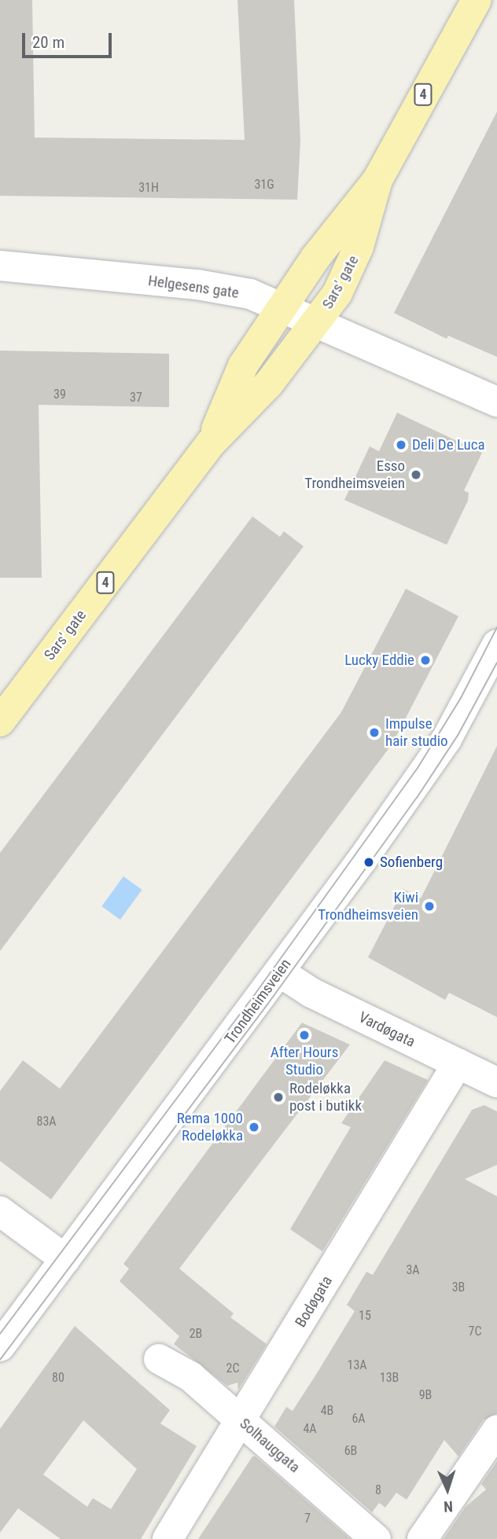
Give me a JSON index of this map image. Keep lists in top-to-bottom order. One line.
{"streets":{"main road":["4","Sars' gate"],"street":["Helgesens gate","Trondheimsveien","Vardøgata","Bodøgata","Solhauggata"]},"crossings":[["Sars' gate","Helgesens gate"],["Trondheimsveien","Vardøgata"],["Vardøgata","Bodøgata"],["Bodøgata","Solhauggata"]],"places":["Deli De Luca","Esso Trondheimsveien","Lucky Eddie","Impulse hair studio","Sofienberg","Kiwi Trondheimsveien","After Hours Studio","Rodeløkka post i butikk","Rema 1000 Rodeløkka"],"house_numbers":["31G","31H","39","37","83A","3A","3B","15","7C","2B","13A","2C","80","13B","9B","4B","6A","4A","6B","8","7"],"scale_bar":"20 m","north":"bottom"}
